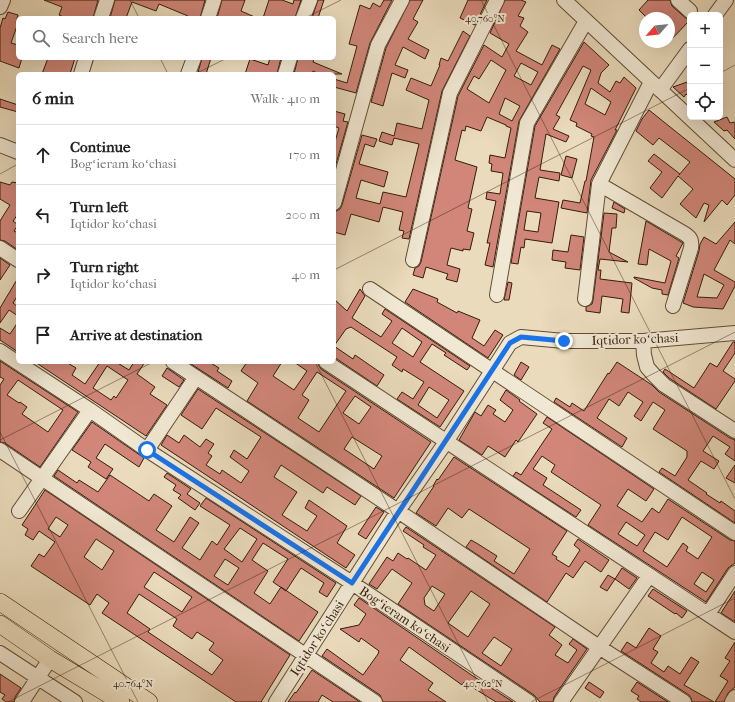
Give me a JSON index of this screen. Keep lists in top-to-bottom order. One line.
{"streets":{"street":["Iqtidor koʻchasi","Bogʻieram koʻchasi"]},"crossings":[["Iqtidor koʻchasi","Bogʻieram koʻchasi"]],"north":"bottom left","page":{"map_buttons":["+","−"],"search":"Search here","heading":["6 min","Walk · 410 m"],"list":[["Continue","Bogʻieram koʻchasi","170 m"],["Turn left","Iqtidor koʻchasi","200 m"],["Turn right","Iqtidor koʻchasi","40 m"],"Arrive at destination"]},"coordinates":["40.760°N","40.764°N","40.762°N"]}
